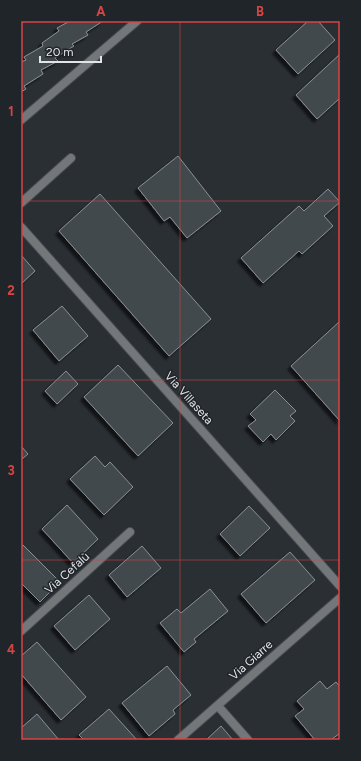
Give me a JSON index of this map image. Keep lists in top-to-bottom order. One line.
{"streets":{"street":["Via Villaseta","Via Cefalù","Via Giarre"]},"scale_bar":"20 m","grid":{"columns":["A","B"],"rows":["1","2","3","4"]}}
